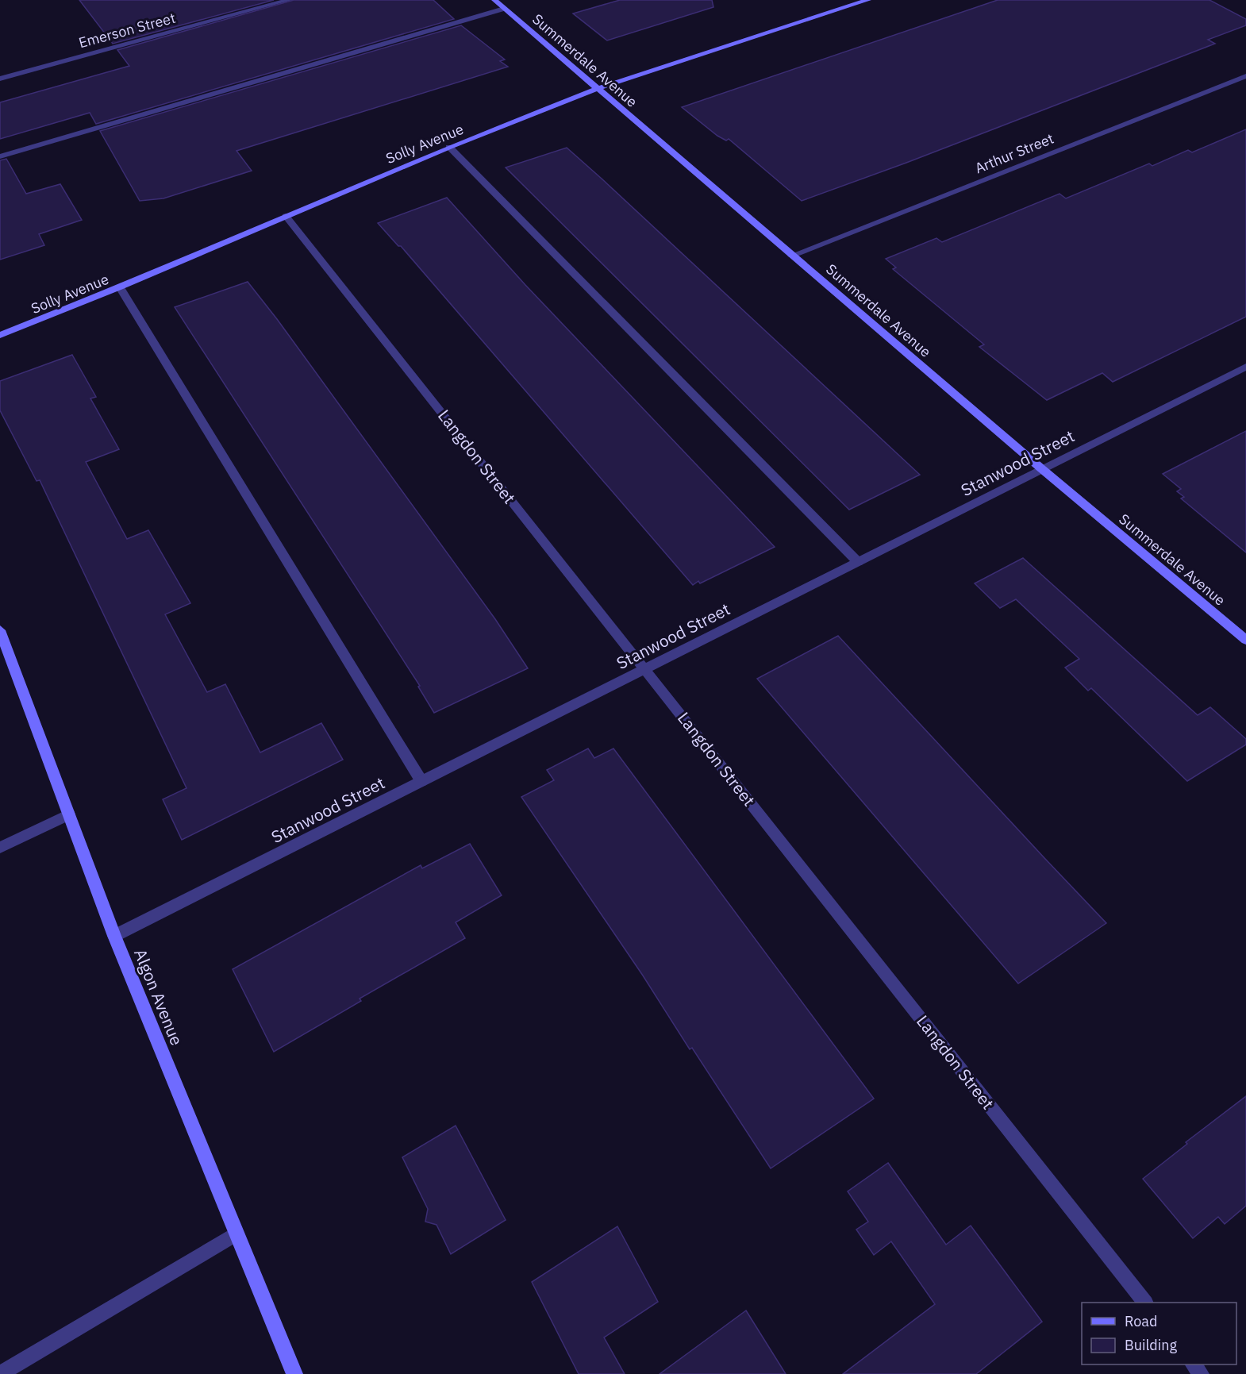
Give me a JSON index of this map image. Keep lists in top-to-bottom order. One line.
{"streets":{"street":["Emerson Street","Summerdale Avenue","Solly Avenue","Arthur Street","Langdon Street","Stanwood Street","Algon Avenue"]},"crossings":[["Summerdale Avenue","Solly Avenue"],["Summerdale Avenue","Arthur Street"],["Summerdale Avenue","Stanwood Street"],["Solly Avenue","Langdon Street"],["Langdon Street","Stanwood Street"],["Stanwood Street","Algon Avenue"]],"legend":["Road","Building"]}
